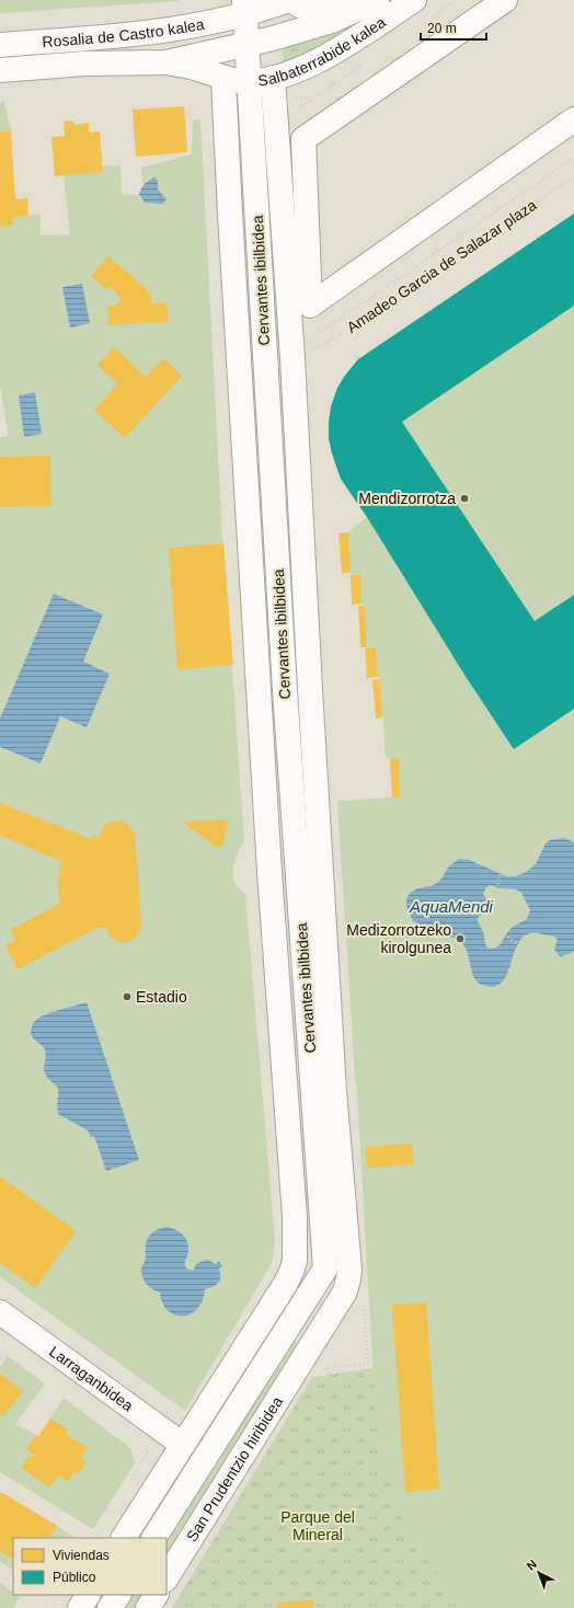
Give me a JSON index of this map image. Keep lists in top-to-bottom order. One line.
{"streets":{"street":["Rosalia de Castro kalea","Salbaterrabide kalea","Cervantes ibilbidea","Larraganbidea","San Prudentzio hiribidea"],"path":["Amadeo Garcia de Salazar plaza"]},"crossings":[["Rosalia de Castro kalea","Salbaterrabide kalea"],["Rosalia de Castro kalea","Cervantes ibilbidea"],["Salbaterrabide kalea","Cervantes ibilbidea"],["Amadeo Garcia de Salazar plaza","Cervantes ibilbidea"],["Cervantes ibilbidea","San Prudentzio hiribidea"]],"water":["AquaMendi"],"parks":["Parque del Mineral"],"places":["Mendizorrotza","Medizorrotzeko kirolgunea","Estadio"],"legend":["Viviendas","Público"],"scale_bar":"20 m","north":"top left"}
